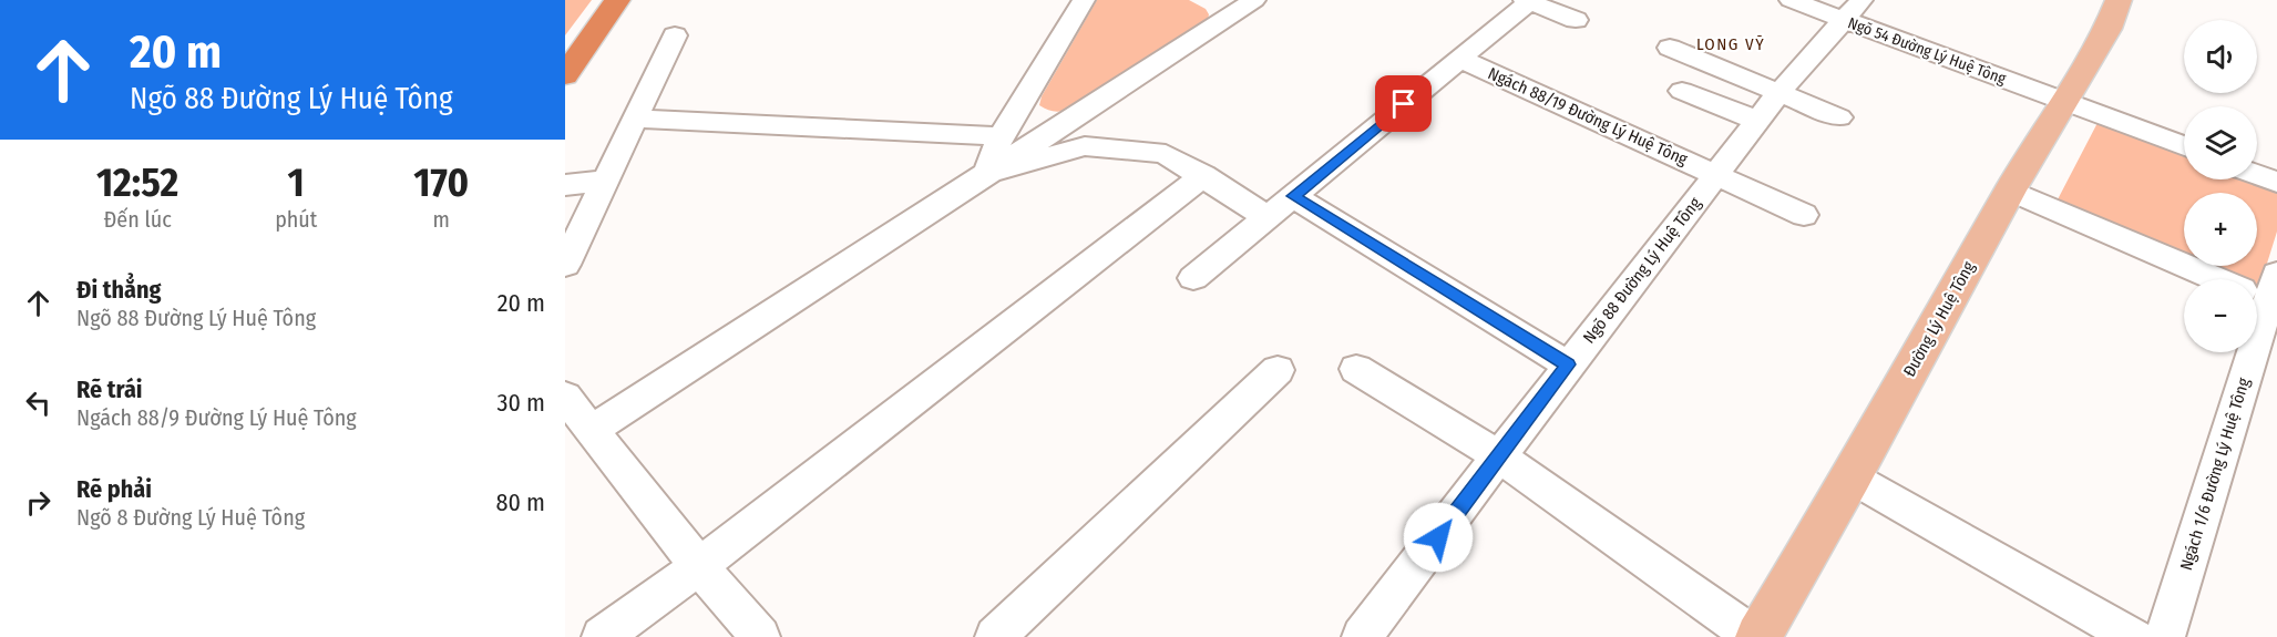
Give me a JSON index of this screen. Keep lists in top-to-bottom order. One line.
{"streets":{"main road":["Đường Lý Huệ Tông"],"street":["Ngõ 54 Đường Lý Huệ Tông","Ngách 88/19 Đường Lý Huệ Tông","Ngõ 88 Đường Lý Huệ Tông","Ngách 1/6 Đường Lý Huệ Tông"]},"crossings":[["Ngõ 54 Đường Lý Huệ Tông","Ngõ 88 Đường Lý Huệ Tông"],["Ngõ 54 Đường Lý Huệ Tông","Đường Lý Huệ Tông"],["Ngách 88/19 Đường Lý Huệ Tông","Ngõ 88 Đường Lý Huệ Tông"]],"districts":["LONG VỸ"],"page":{"turn":["20 m","Ngõ 88 Đường Lý Huệ Tông"],"map_buttons":["+","−"],"eta":["12:52","Đến lúc","1","phút","170","m"],"list":[{"name":"Đi thẳng","note":"Ngõ 88 Đường Lý Huệ Tông","value":"20 m"},{"name":"Rẽ trái","note":"Ngách 88/9 Đường Lý Huệ Tông","value":"30 m"},{"name":"Rẽ phải","note":"Ngõ 8 Đường Lý Huệ Tông","value":"80 m"}]}}
